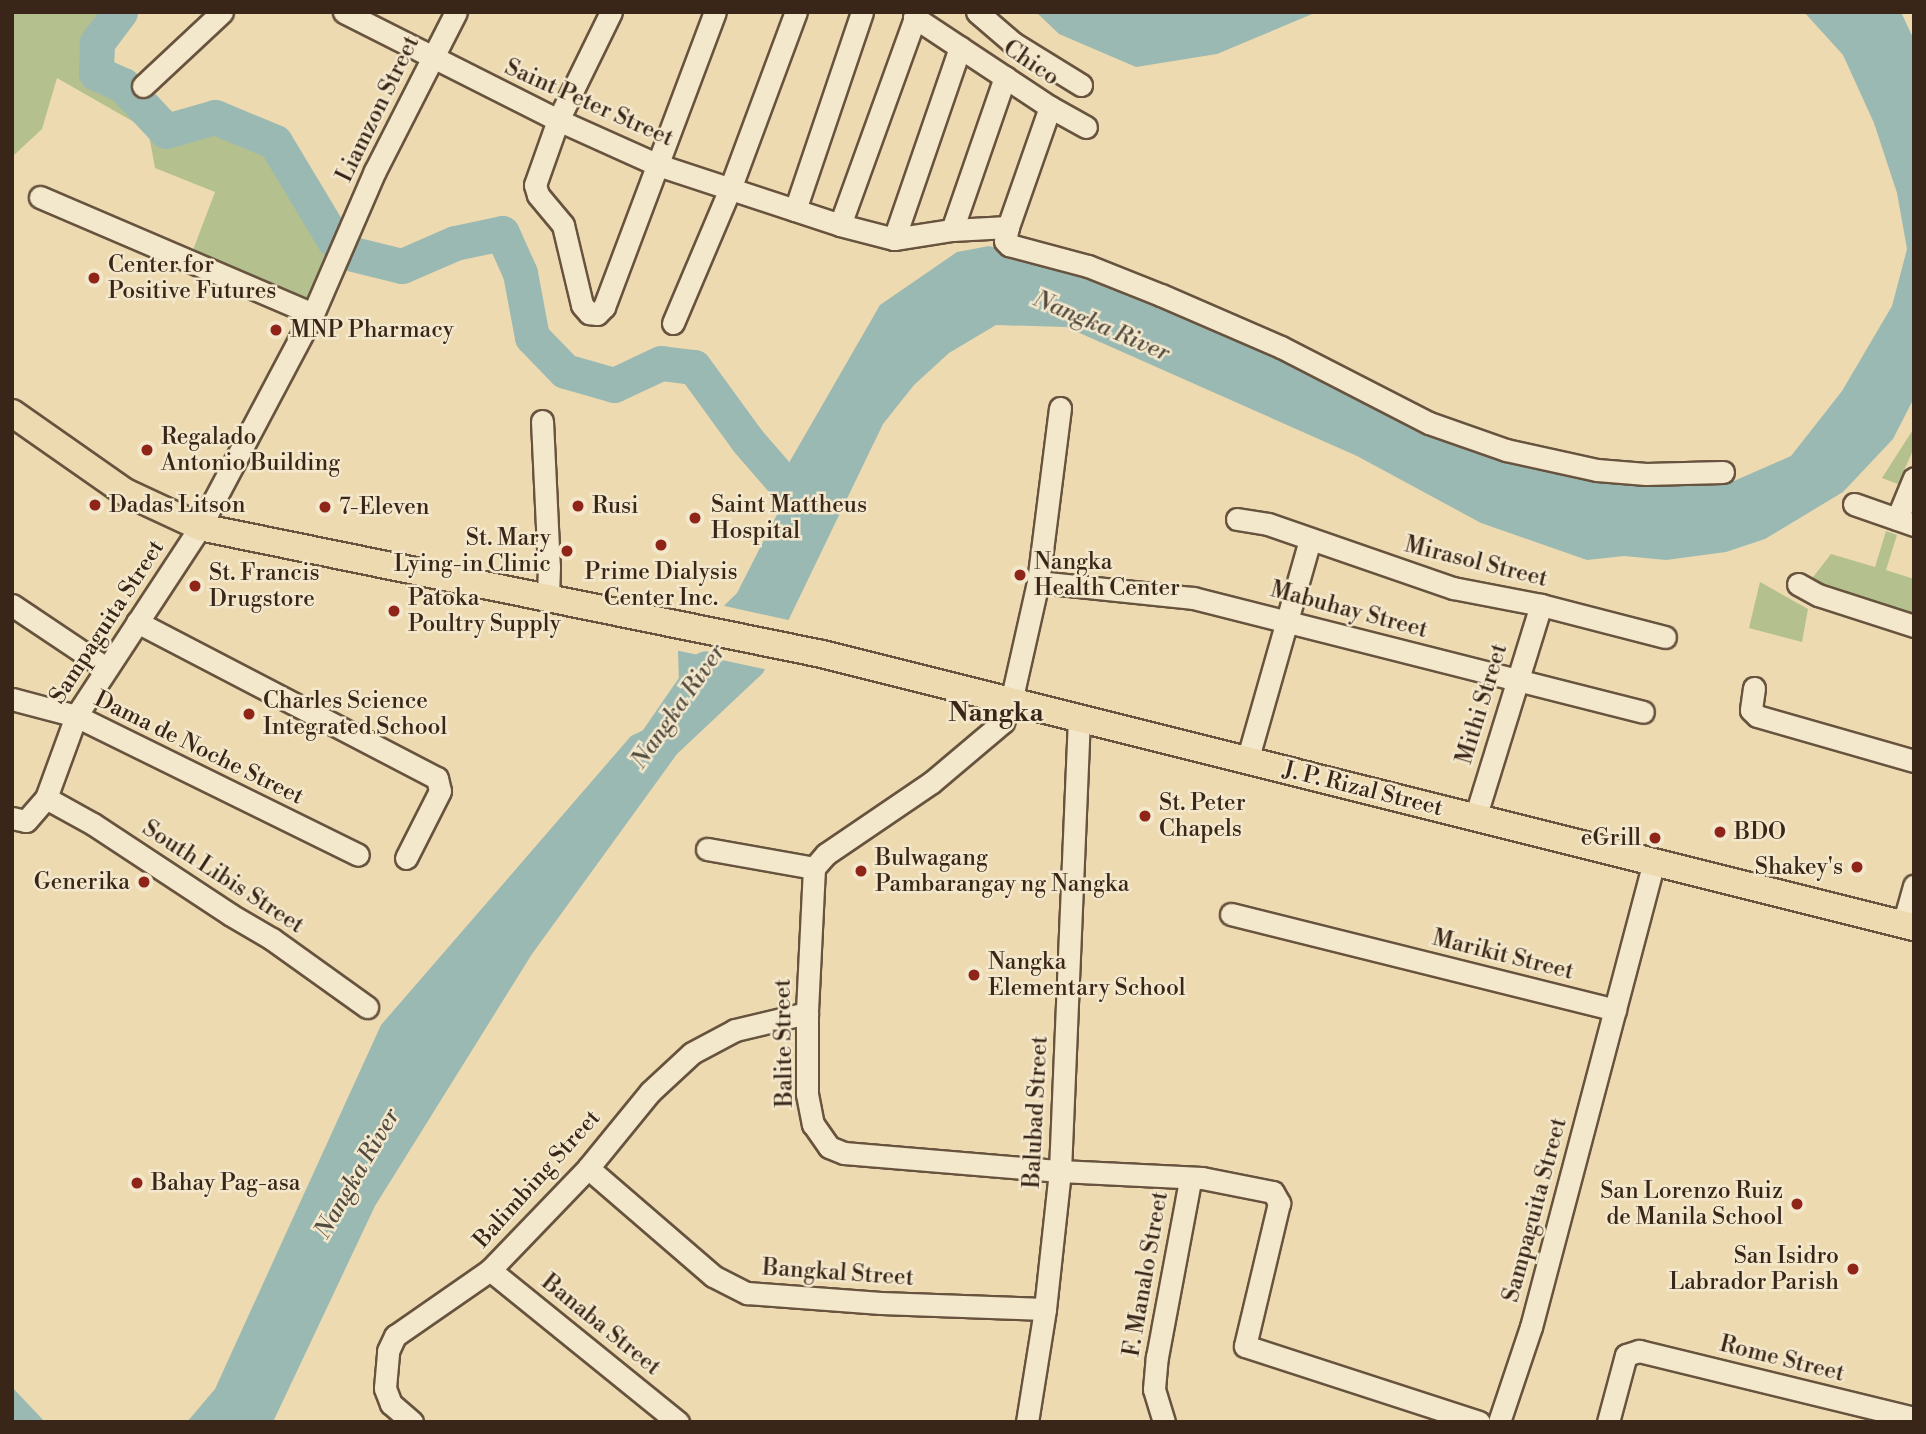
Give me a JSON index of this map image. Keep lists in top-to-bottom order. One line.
{"streets":{"main road":["J. P. Rizal Street"],"street":["Chico","Saint Peter Street","Liamzon Street","Mirasol Street","Mabuhay Street","Sampaguita Street","Mithi Street","Dama de Noche Street","South Libis Street","Marikit Street","Balite Street","Balubad Street","Balimbing Street","Bangkal Street","F. Manalo Street","Banaba Street","Rome Street"]},"crossings":[["Saint Peter Street","Liamzon Street"],["Mirasol Street","Mithi Street"],["Mabuhay Street","Mithi Street"],["Sampaguita Street","Dama de Noche Street"],["Sampaguita Street","J. P. Rizal Street"],["Sampaguita Street","South Libis Street"],["Sampaguita Street","Marikit Street"],["Mithi Street","J. P. Rizal Street"],["J. P. Rizal Street","Balubad Street"],["Balite Street","Balubad Street"],["Balite Street","Balimbing Street"],["Balite Street","F. Manalo Street"],["Balubad Street","Bangkal Street"],["Balubad Street","F. Manalo Street"],["Balimbing Street","Bangkal Street"],["Balimbing Street","Banaba Street"]],"districts":["Nangka"],"water":["Nangka River"],"places":["Center for Positive Futures","MNP Pharmacy","Regalado Antonio Building","Dadas Litson","Rusi","7-Eleven","Saint Mattheus Hospital","Prime Dialysis Center Inc.","St. Mary Lying-in Clinic","Nangka Health Center","St. Francis Drugstore","Patoka Poultry Supply","Charles Science Integrated School","St. Peter Chapels","BDO","eGrill","Shakey's","Bulwagang Pambarangay ng Nangka","Generika","Nangka Elementary School","Bahay Pag-asa","San Lorenzo Ruiz de Manila School","San Isidro Labrador Parish"]}
